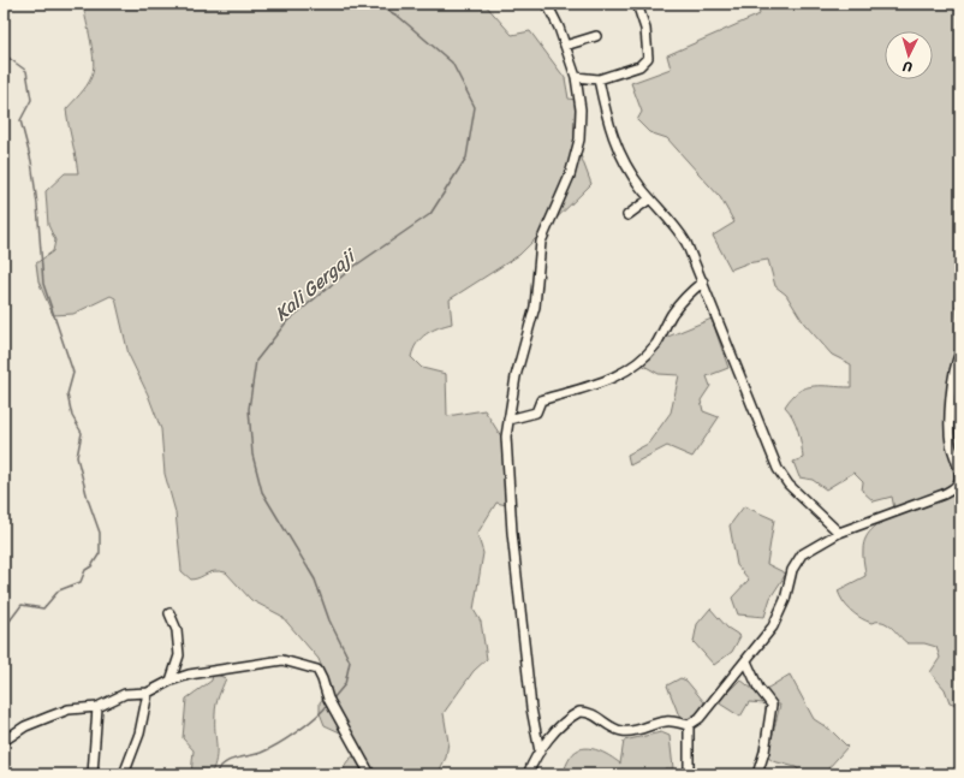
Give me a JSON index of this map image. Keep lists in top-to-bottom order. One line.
{"water":["Kali Gergaji"],"north":"bottom"}
